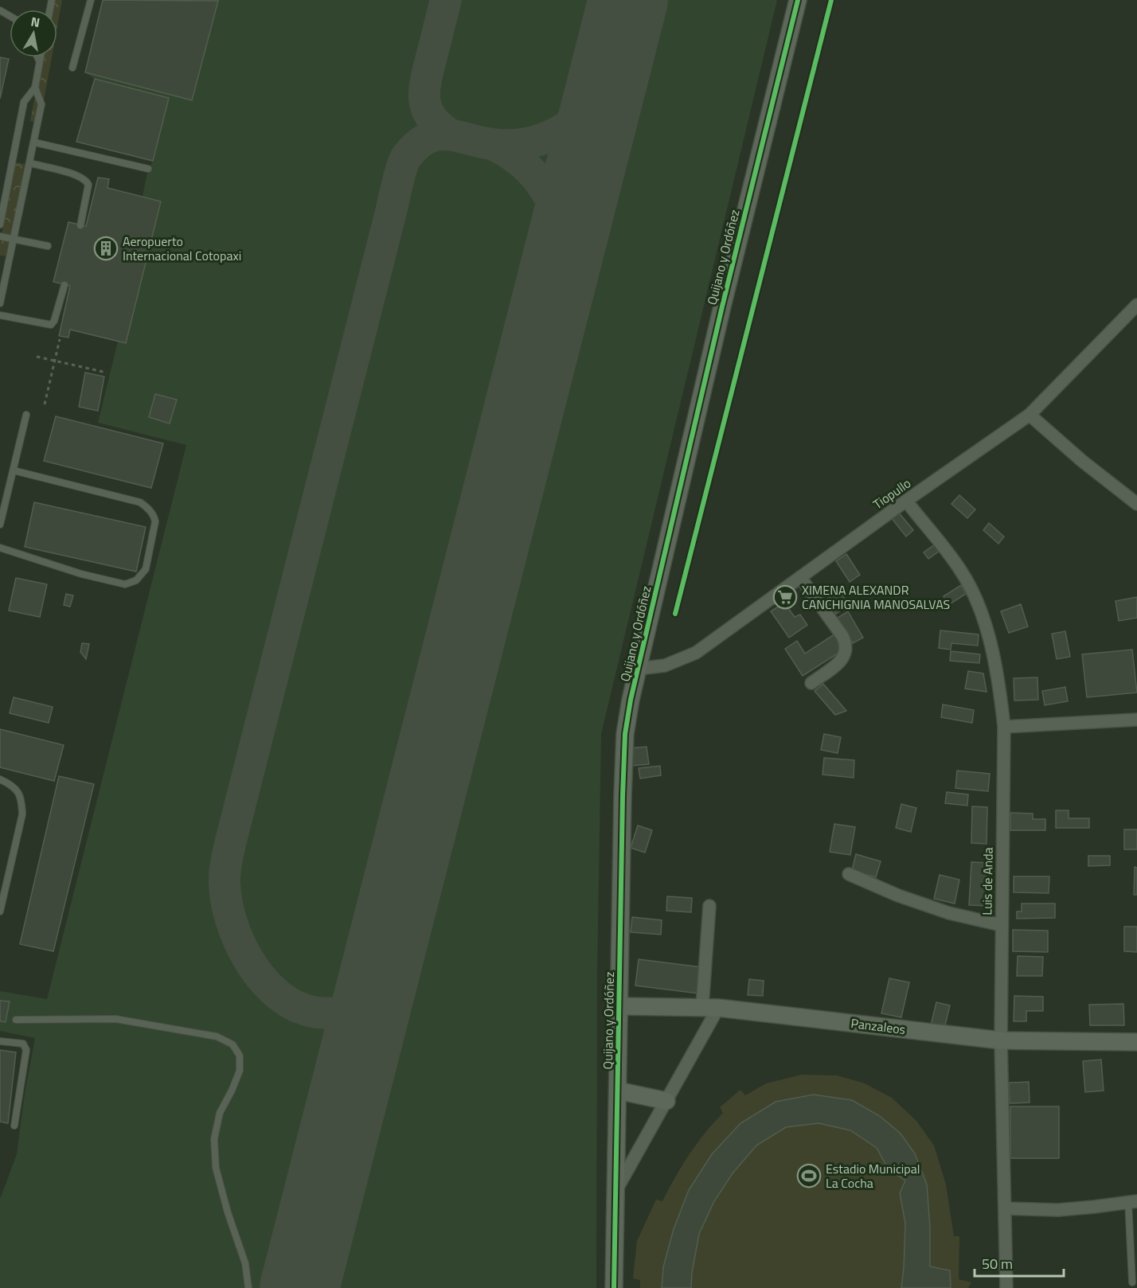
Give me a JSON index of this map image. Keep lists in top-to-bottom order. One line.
{"streets":{"street":["Quijano y Ordóñez","Tiopullo","Luis de Anda","Panzaleos"]},"crossings":[["Quijano y Ordóñez","Tiopullo"],["Quijano y Ordóñez","Panzaleos"],["Tiopullo","Luis de Anda"],["Luis de Anda","Panzaleos"]],"places":{"building":["Aeropuerto Internacional Cotopaxi"],"supermarket":["XIMENA ALEXANDR CANCHIGNIA MANOSALVAS"],"sports":["Estadio Municipal La Cocha"]},"scale_bar":"50 m","north":"top"}
